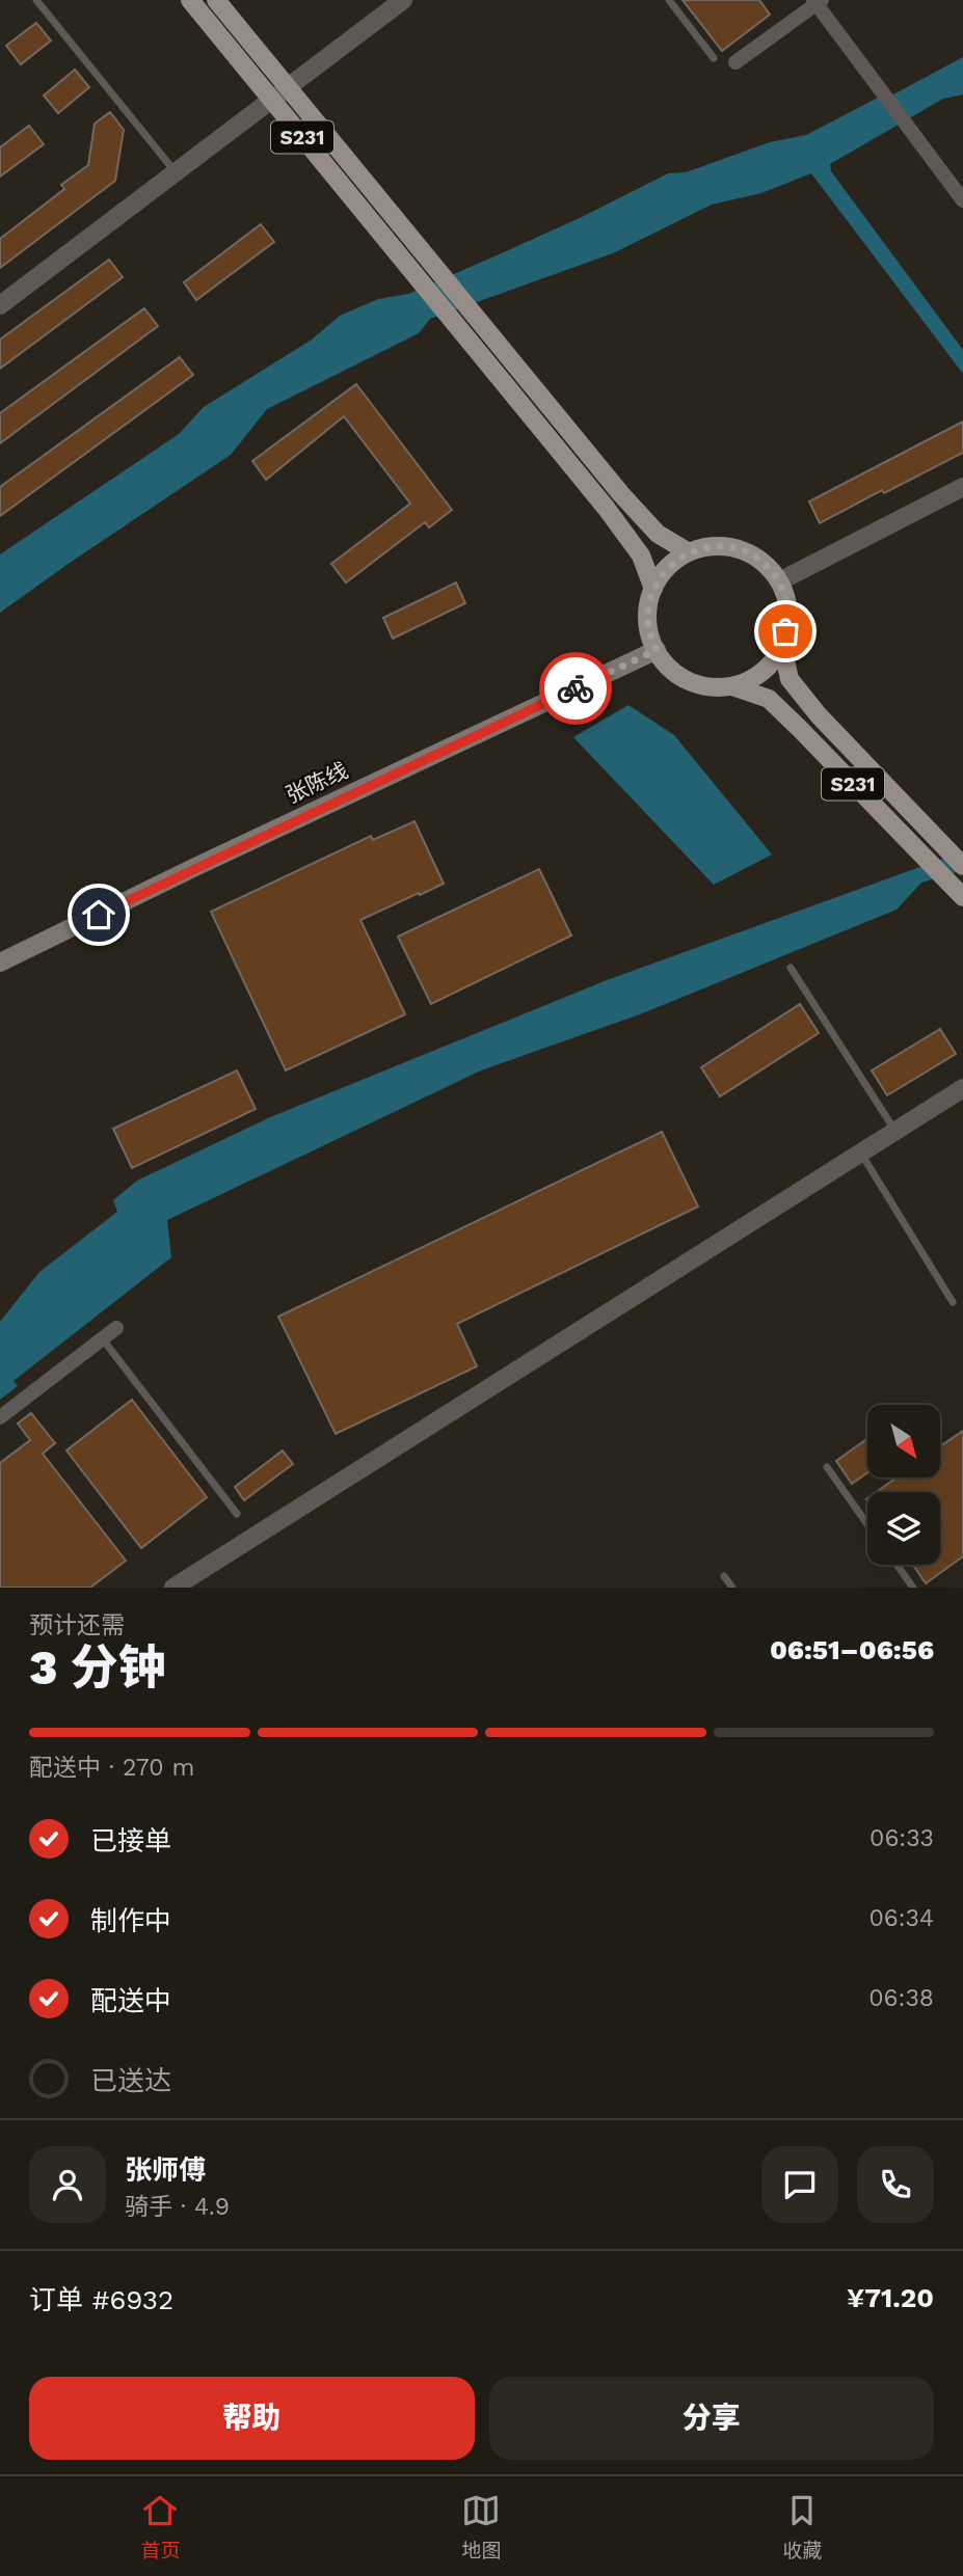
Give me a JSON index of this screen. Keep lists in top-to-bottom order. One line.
{"streets":{"main road":["S231","张陈线"]},"crossings":[["S231","张陈线"]],"north":"bottom right","page":{"heading":["3 分钟","预计还需","06:51–06:56"],"panel":["张师傅","骑手 · 4.9","订单 #6932","¥71.20"],"bar":"配送中 · 270 m","list":[["已接单","06:33"],["制作中","06:34"],["配送中","06:38"],"已送达"],"buttons":["帮助","分享"],"tabs":["首页","地图","收藏"]}}
